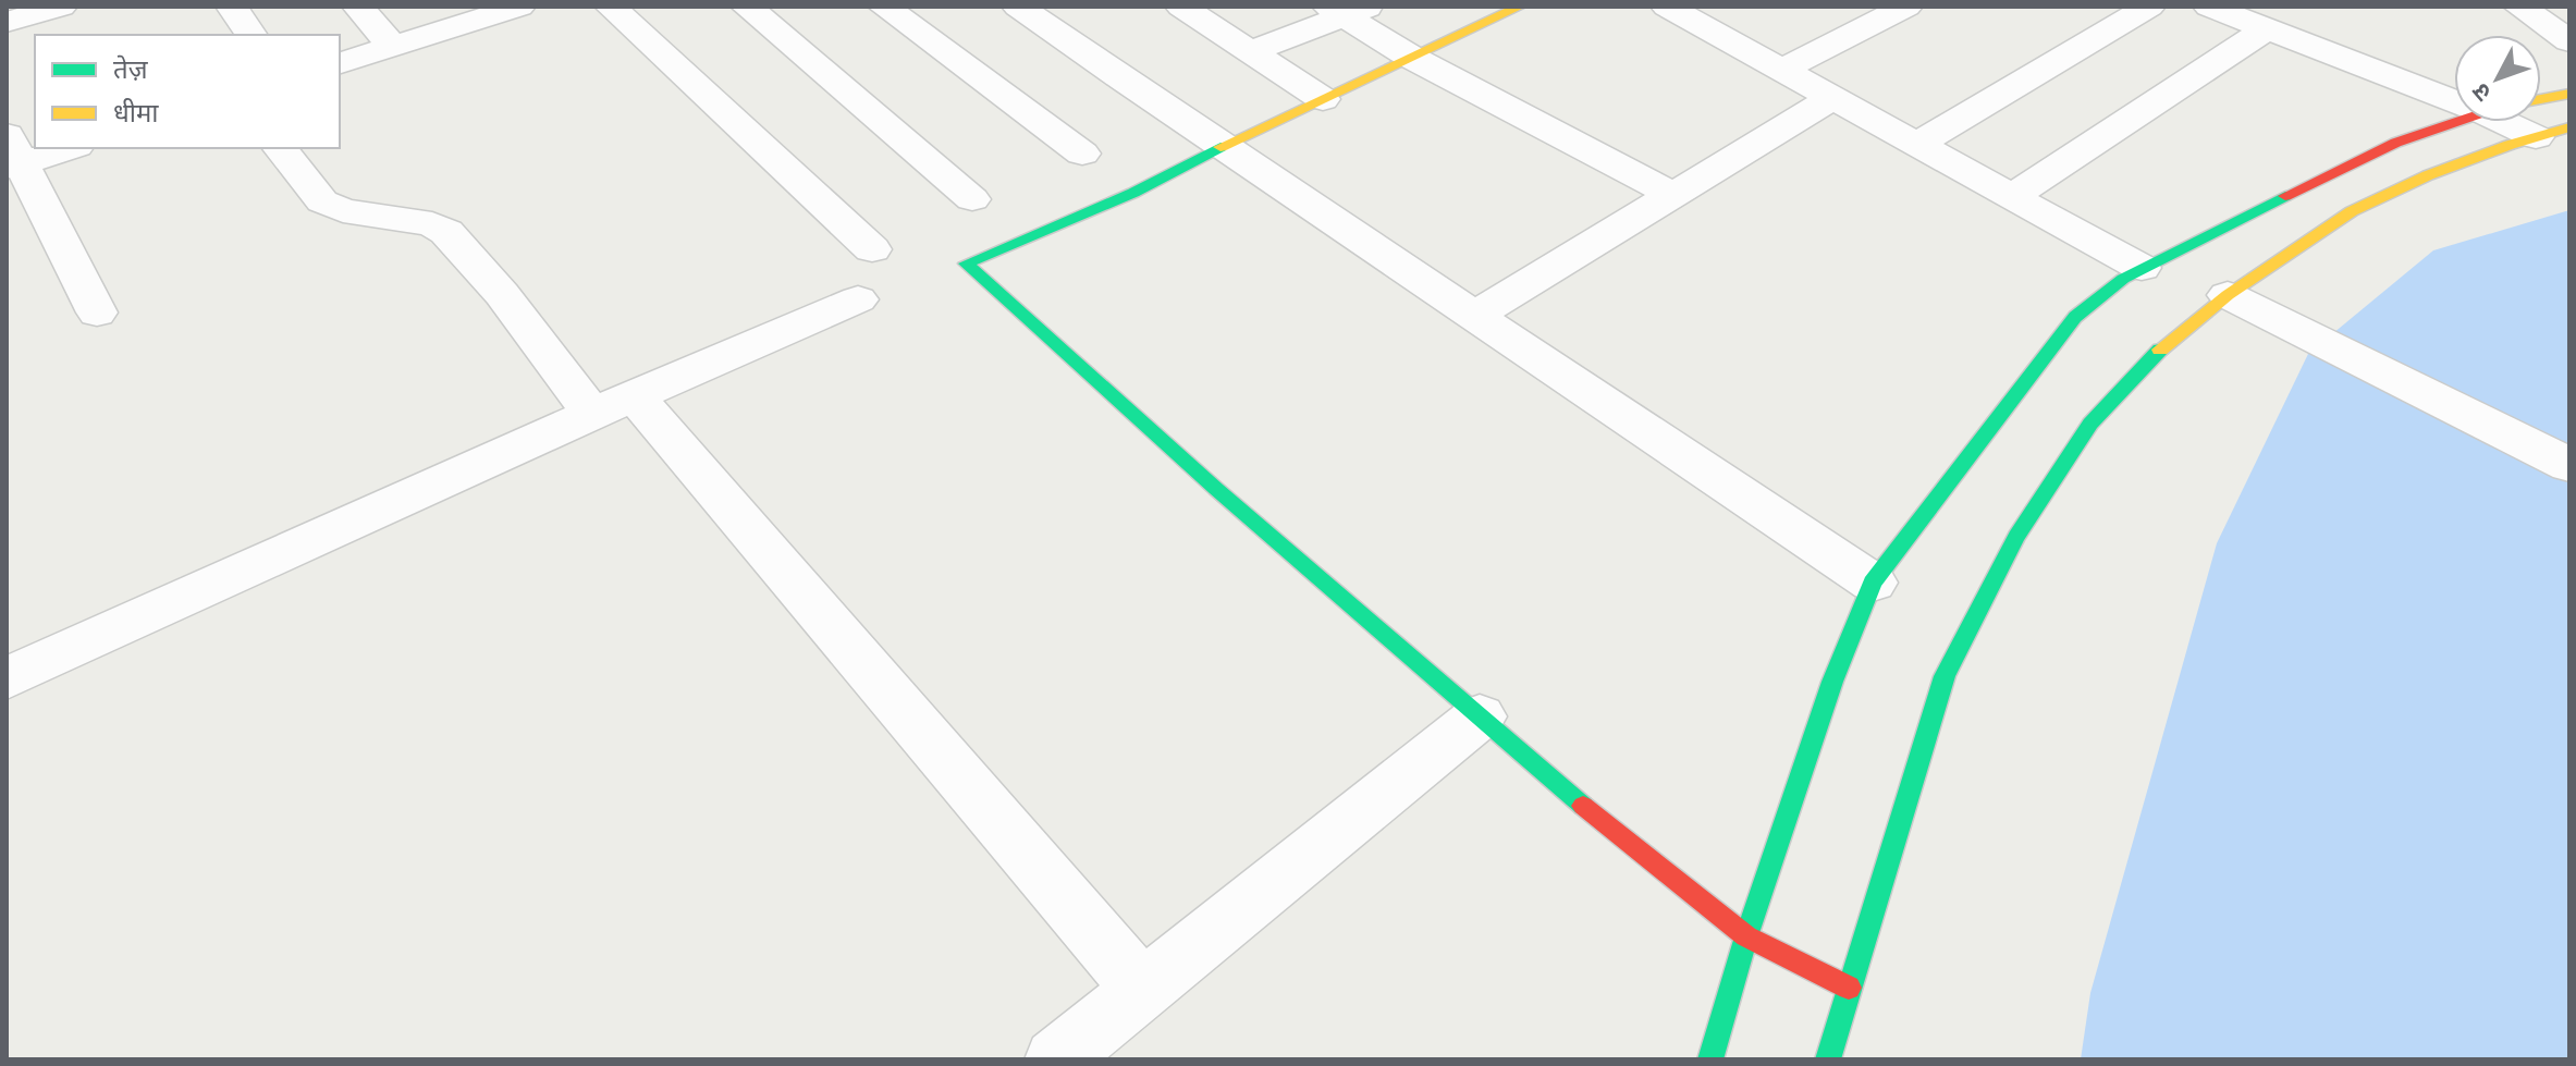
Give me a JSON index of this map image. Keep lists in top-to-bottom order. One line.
{"legend":["तेज़","धीमा"],"north":"bottom left"}
